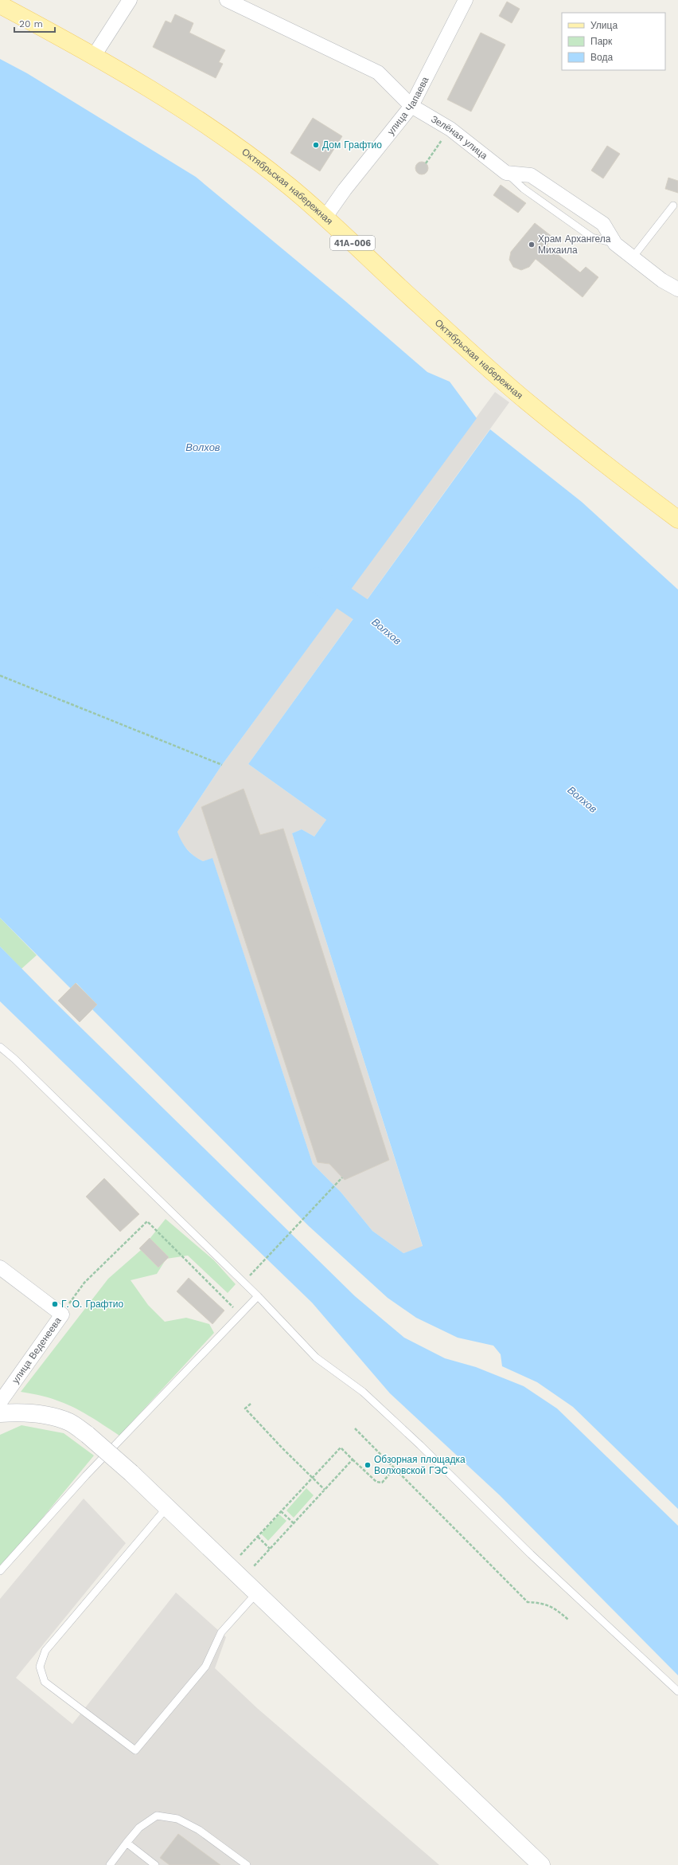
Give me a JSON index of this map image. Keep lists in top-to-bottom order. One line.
{"streets":{"main road":["Октябрьская набережная","41А-006"],"street":["улица Чапаева","Зелёная улица","улица Веденеева"]},"crossings":[["улица Чапаева","Зелёная улица"],["улица Чапаева","Октябрьская набережная"]],"water":["Волхов"],"places":["Дом Графтио","Храм Архангела Михаила","Г. О. Графтио","Обзорная площадка Волховской ГЭС"],"legend":["Улица","Парк","Вода"],"scale_bar":"20 m"}
